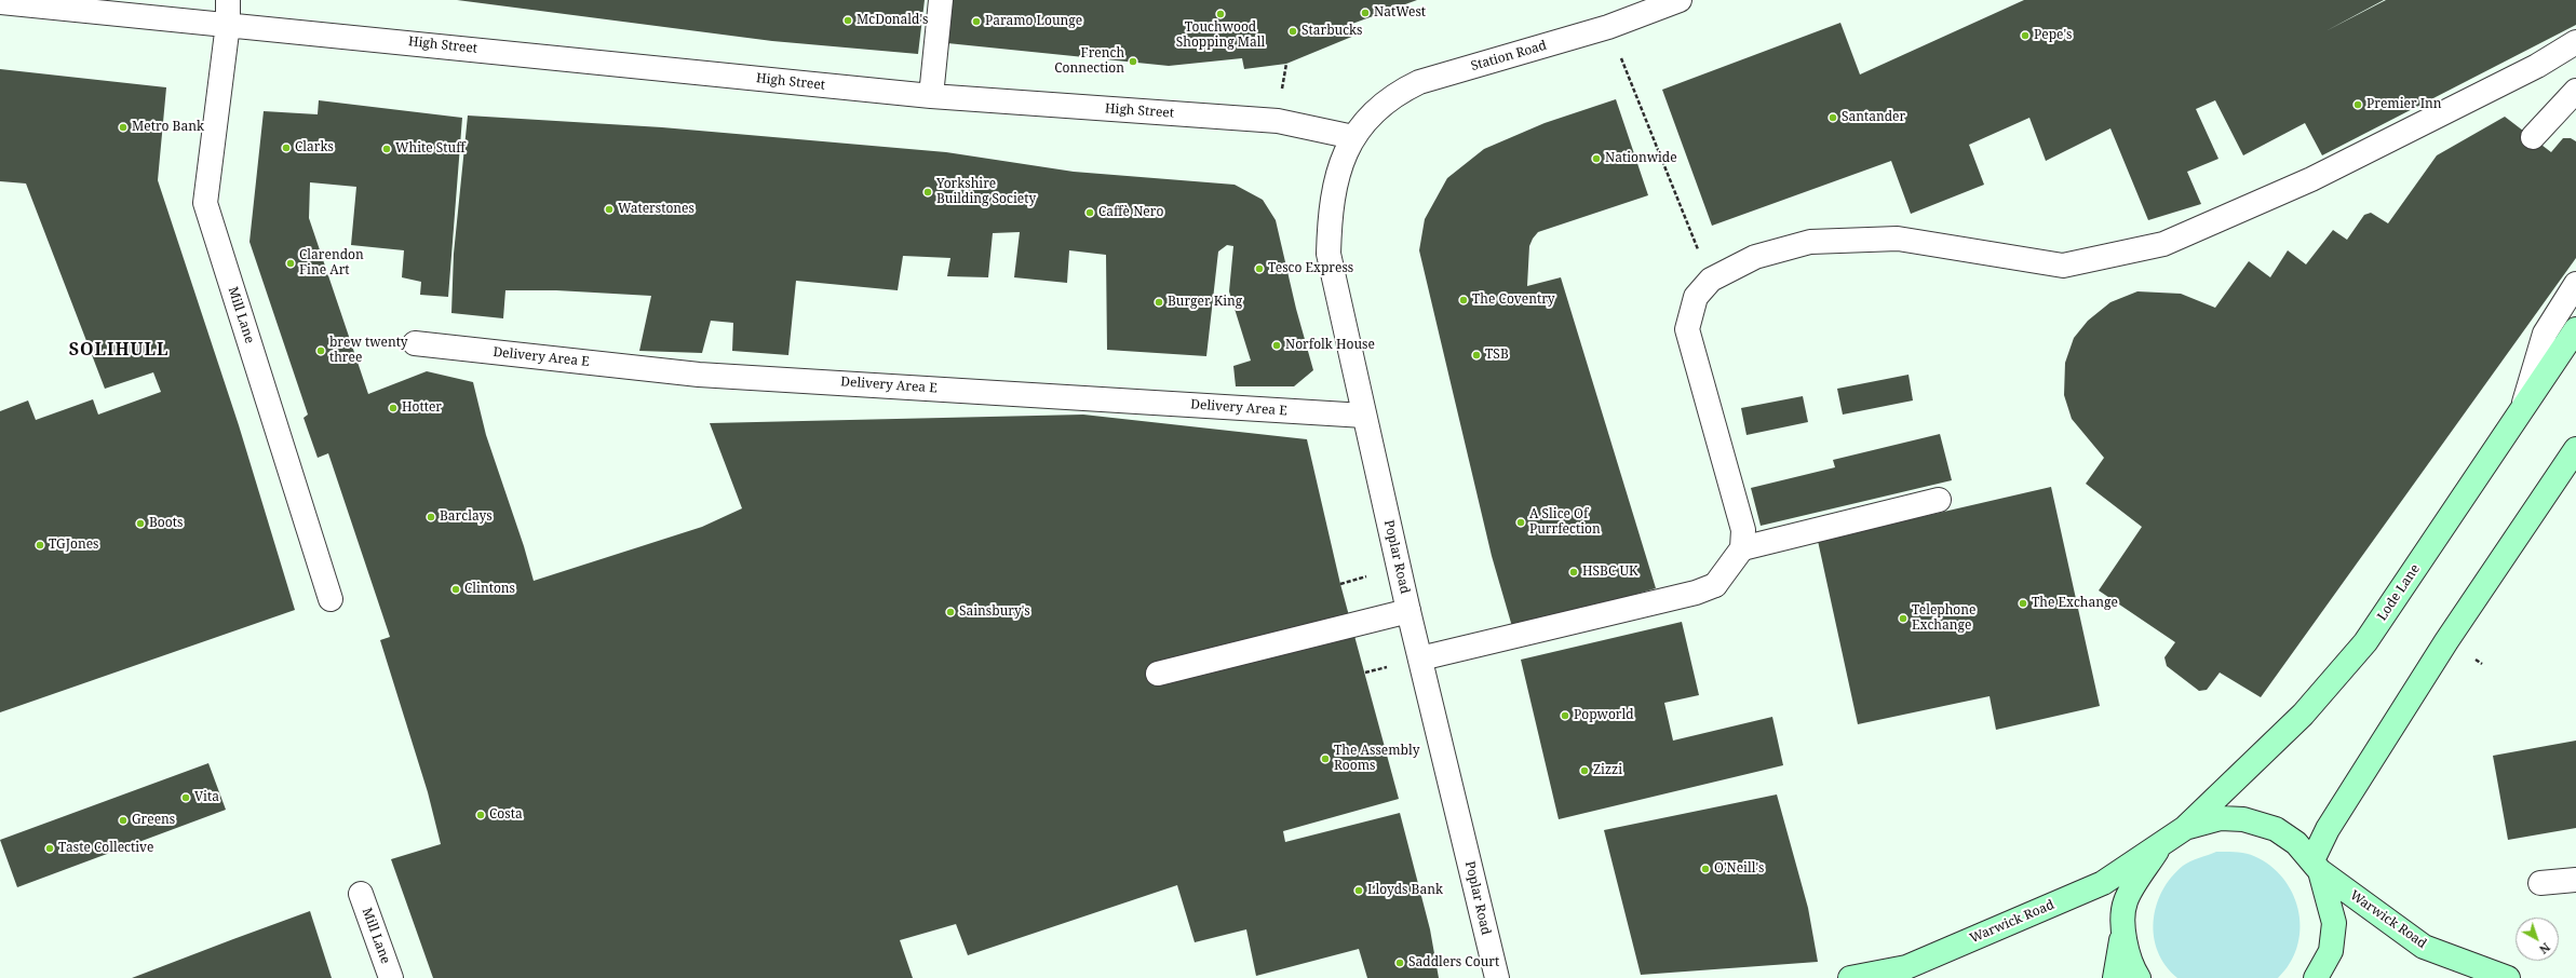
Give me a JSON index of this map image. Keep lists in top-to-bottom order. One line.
{"streets":{"main road":["Lode Lane","Warwick Road"],"street":["High Street","Station Road","Mill Lane","Delivery Area E","Poplar Road"]},"crossings":[["High Street","Station Road"],["High Street","Mill Lane"],["High Street","Poplar Road"],["Station Road","Poplar Road"],["Delivery Area E","Poplar Road"],["Lode Lane","Warwick Road"]],"districts":["SOLIHULL"],"places":["NatWest","Touchwood Shopping Mall","McDonald's","Paramo Lounge","Starbucks","Pepe's","French Connection","Premier Inn","Santander","Metro Bank","Clarks","White Stuff","Nationwide","Yorkshire Building Society","Waterstones","Caffè Nero","Clarendon Fine Art","Tesco Express","The Coventry","Burger King","Norfolk House","brew twenty three","TSB","Hotter","Barclays","A Slice Of Purrfection","Boots","TGJones","HSBC UK","Clintons","The Exchange","Sainsbury's","Telephone Exchange","Popworld","The Assembly Rooms","Zizzi","Vita","Costa","Greens","Taste Collective","O'Neill's","Lloyds Bank","Saddlers Court"],"north":"bottom right"}
